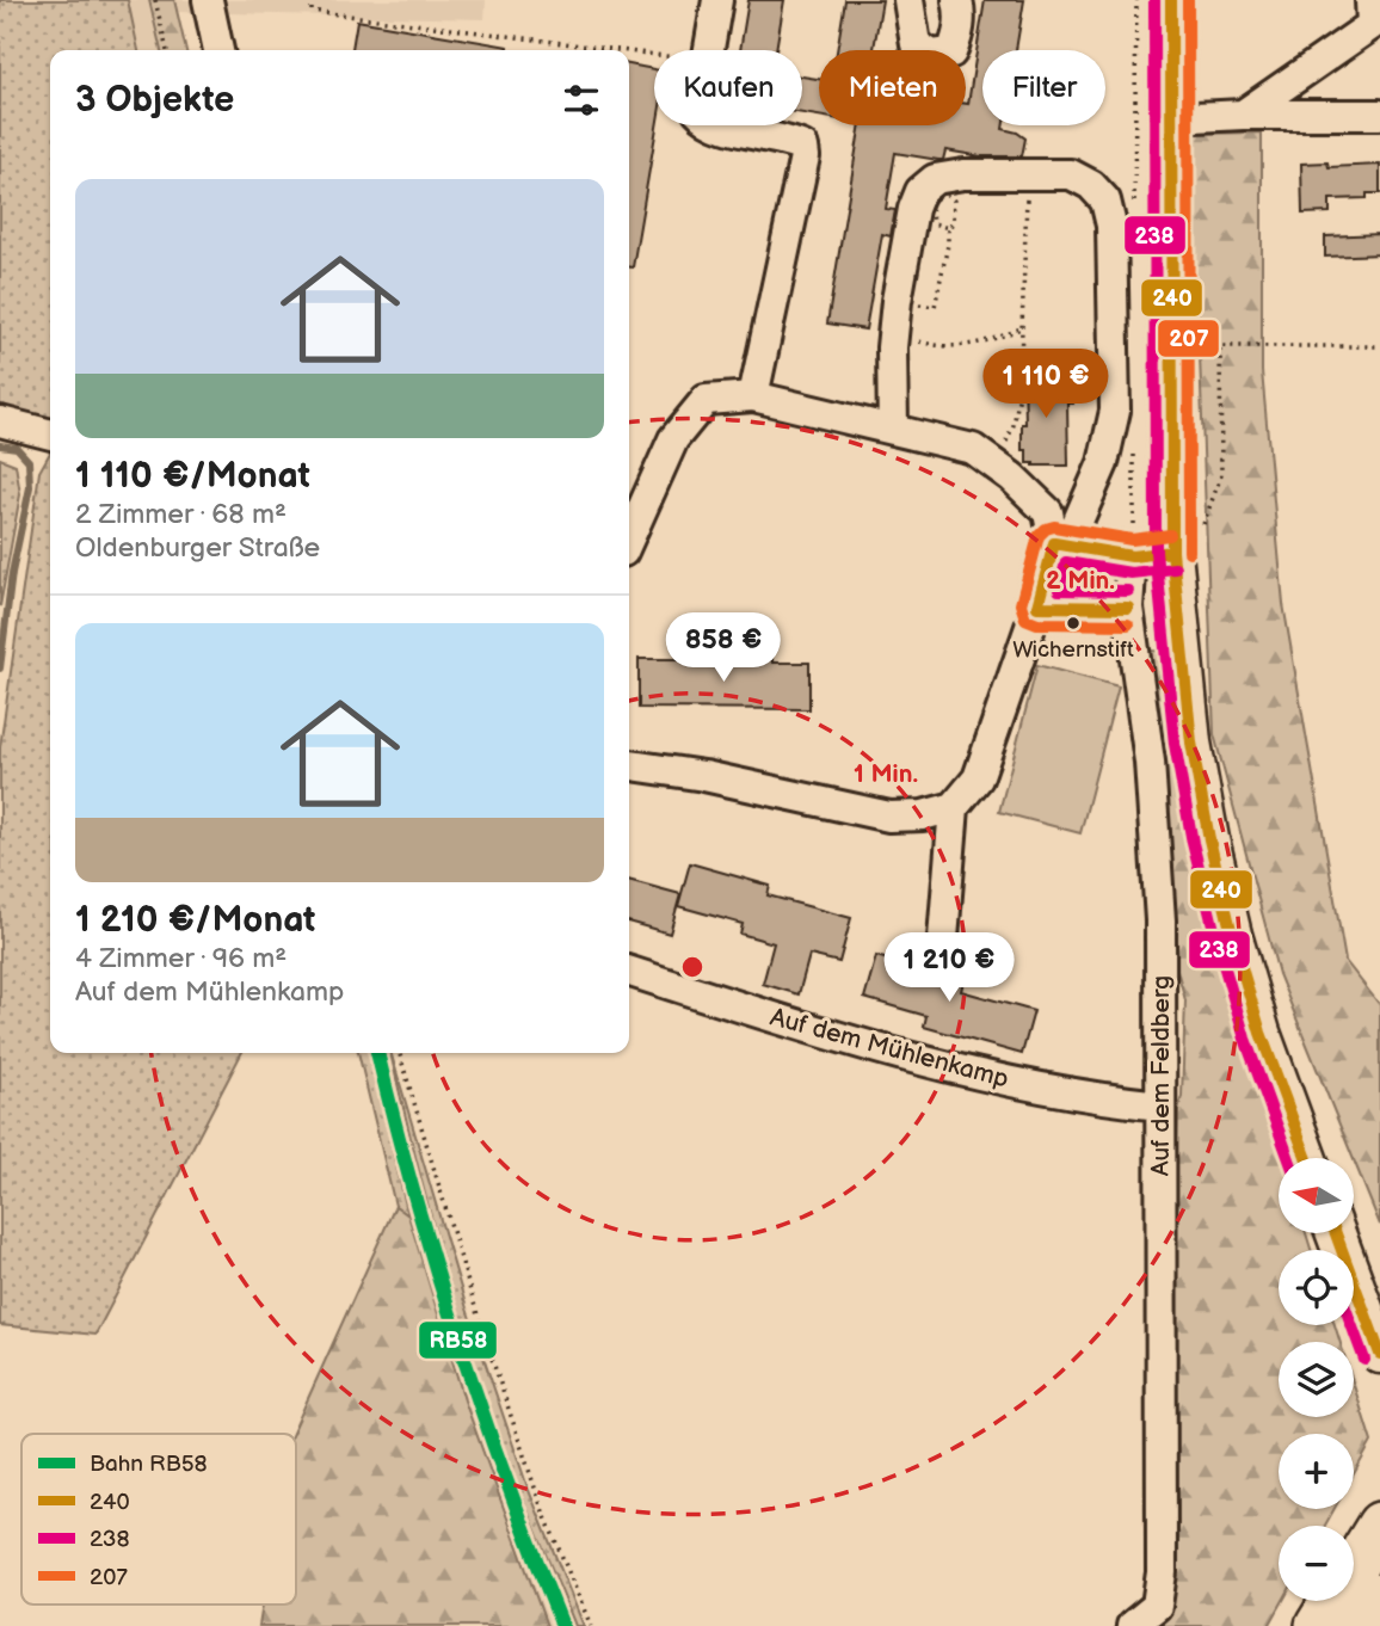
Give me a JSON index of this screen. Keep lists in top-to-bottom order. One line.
{"streets":{"street":["Auf dem Mühlenkamp","Auf dem Feldberg"]},"crossings":[["Auf dem Mühlenkamp","Auf dem Feldberg"]],"places":["Wichernstift"],"lines":["transit line 240","transit line 238","transit line 207","rail line RB58"],"legend":["Bahn RB58","240","238","207"],"north":"left","page":{"chip":["Kaufen","Mieten","Filter"],"heading":"3 Objekte","list":[{"name":"1 110 €/Monat","note":"2 Zimmer · 68 m² · Oldenburger Straße"},{"name":"1 210 €/Monat","note":"4 Zimmer · 96 m² · Auf dem Mühlenkamp"}],"price":["1 110 €","858 €","1 210 €"],"map_buttons":["+","−"]},"rings":["2 Min.","1 Min."]}
